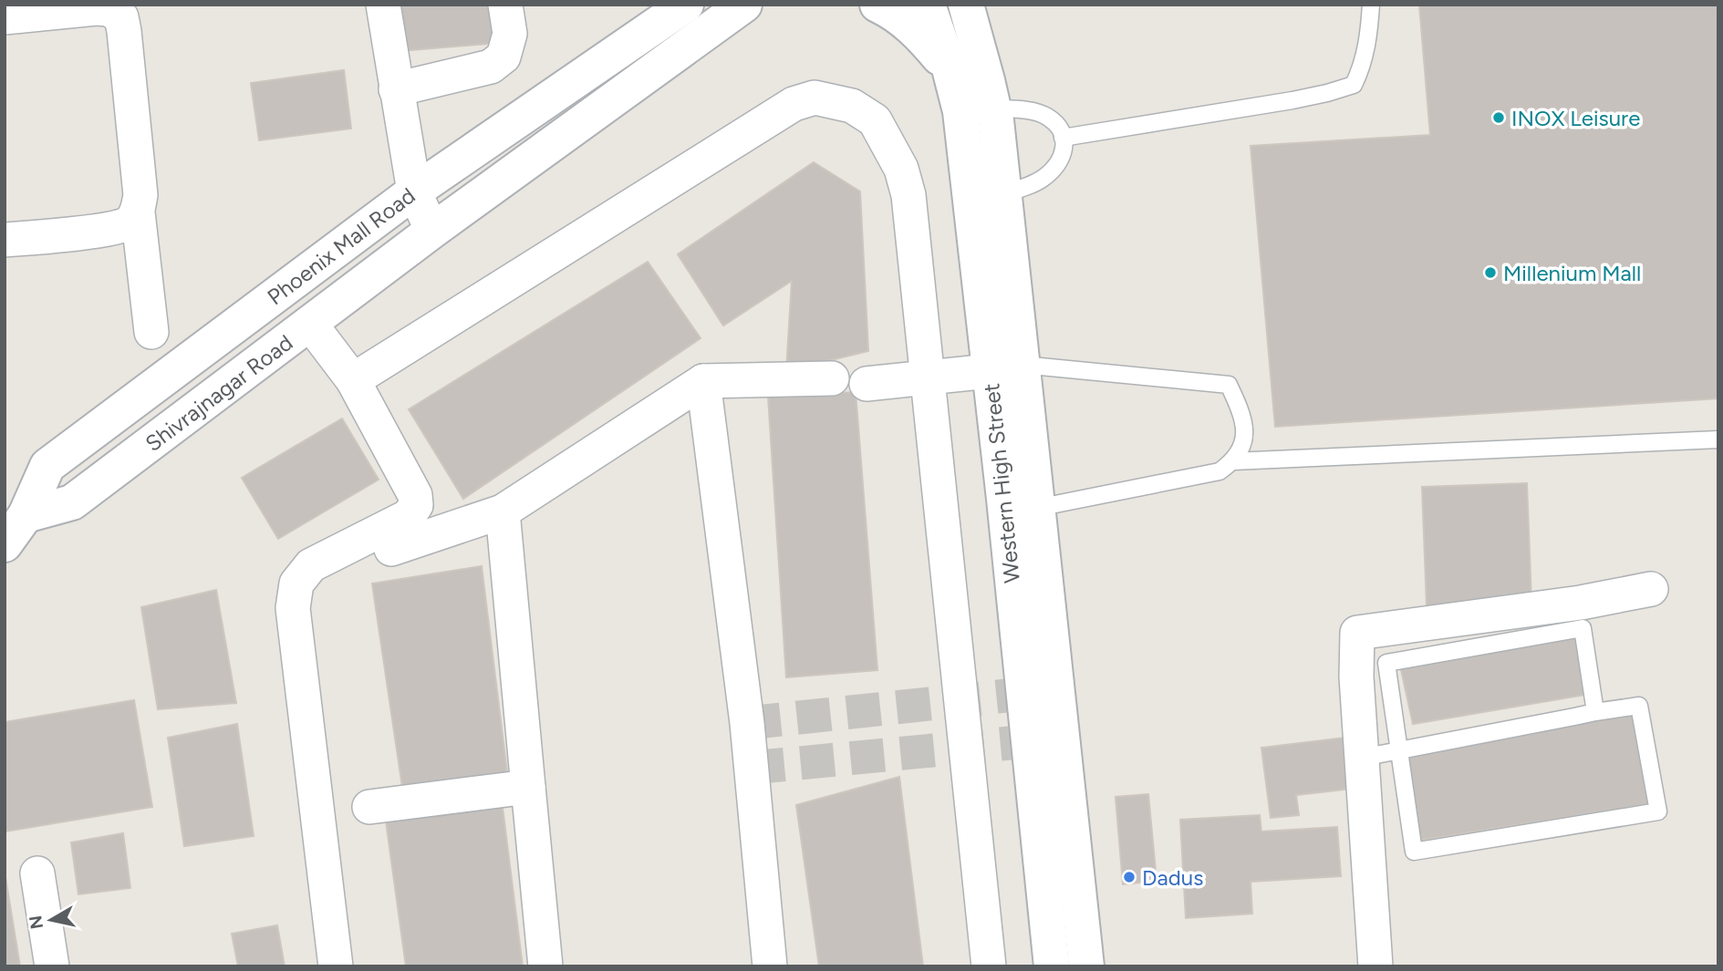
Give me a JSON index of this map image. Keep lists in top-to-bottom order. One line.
{"streets":{"street":["Phoenix Mall Road","Shivrajnagar Road","Western High Street"]},"crossings":[["Phoenix Mall Road","Shivrajnagar Road"]],"places":["INOX Leisure","Millenium Mall","Dadus"],"north":"left"}
